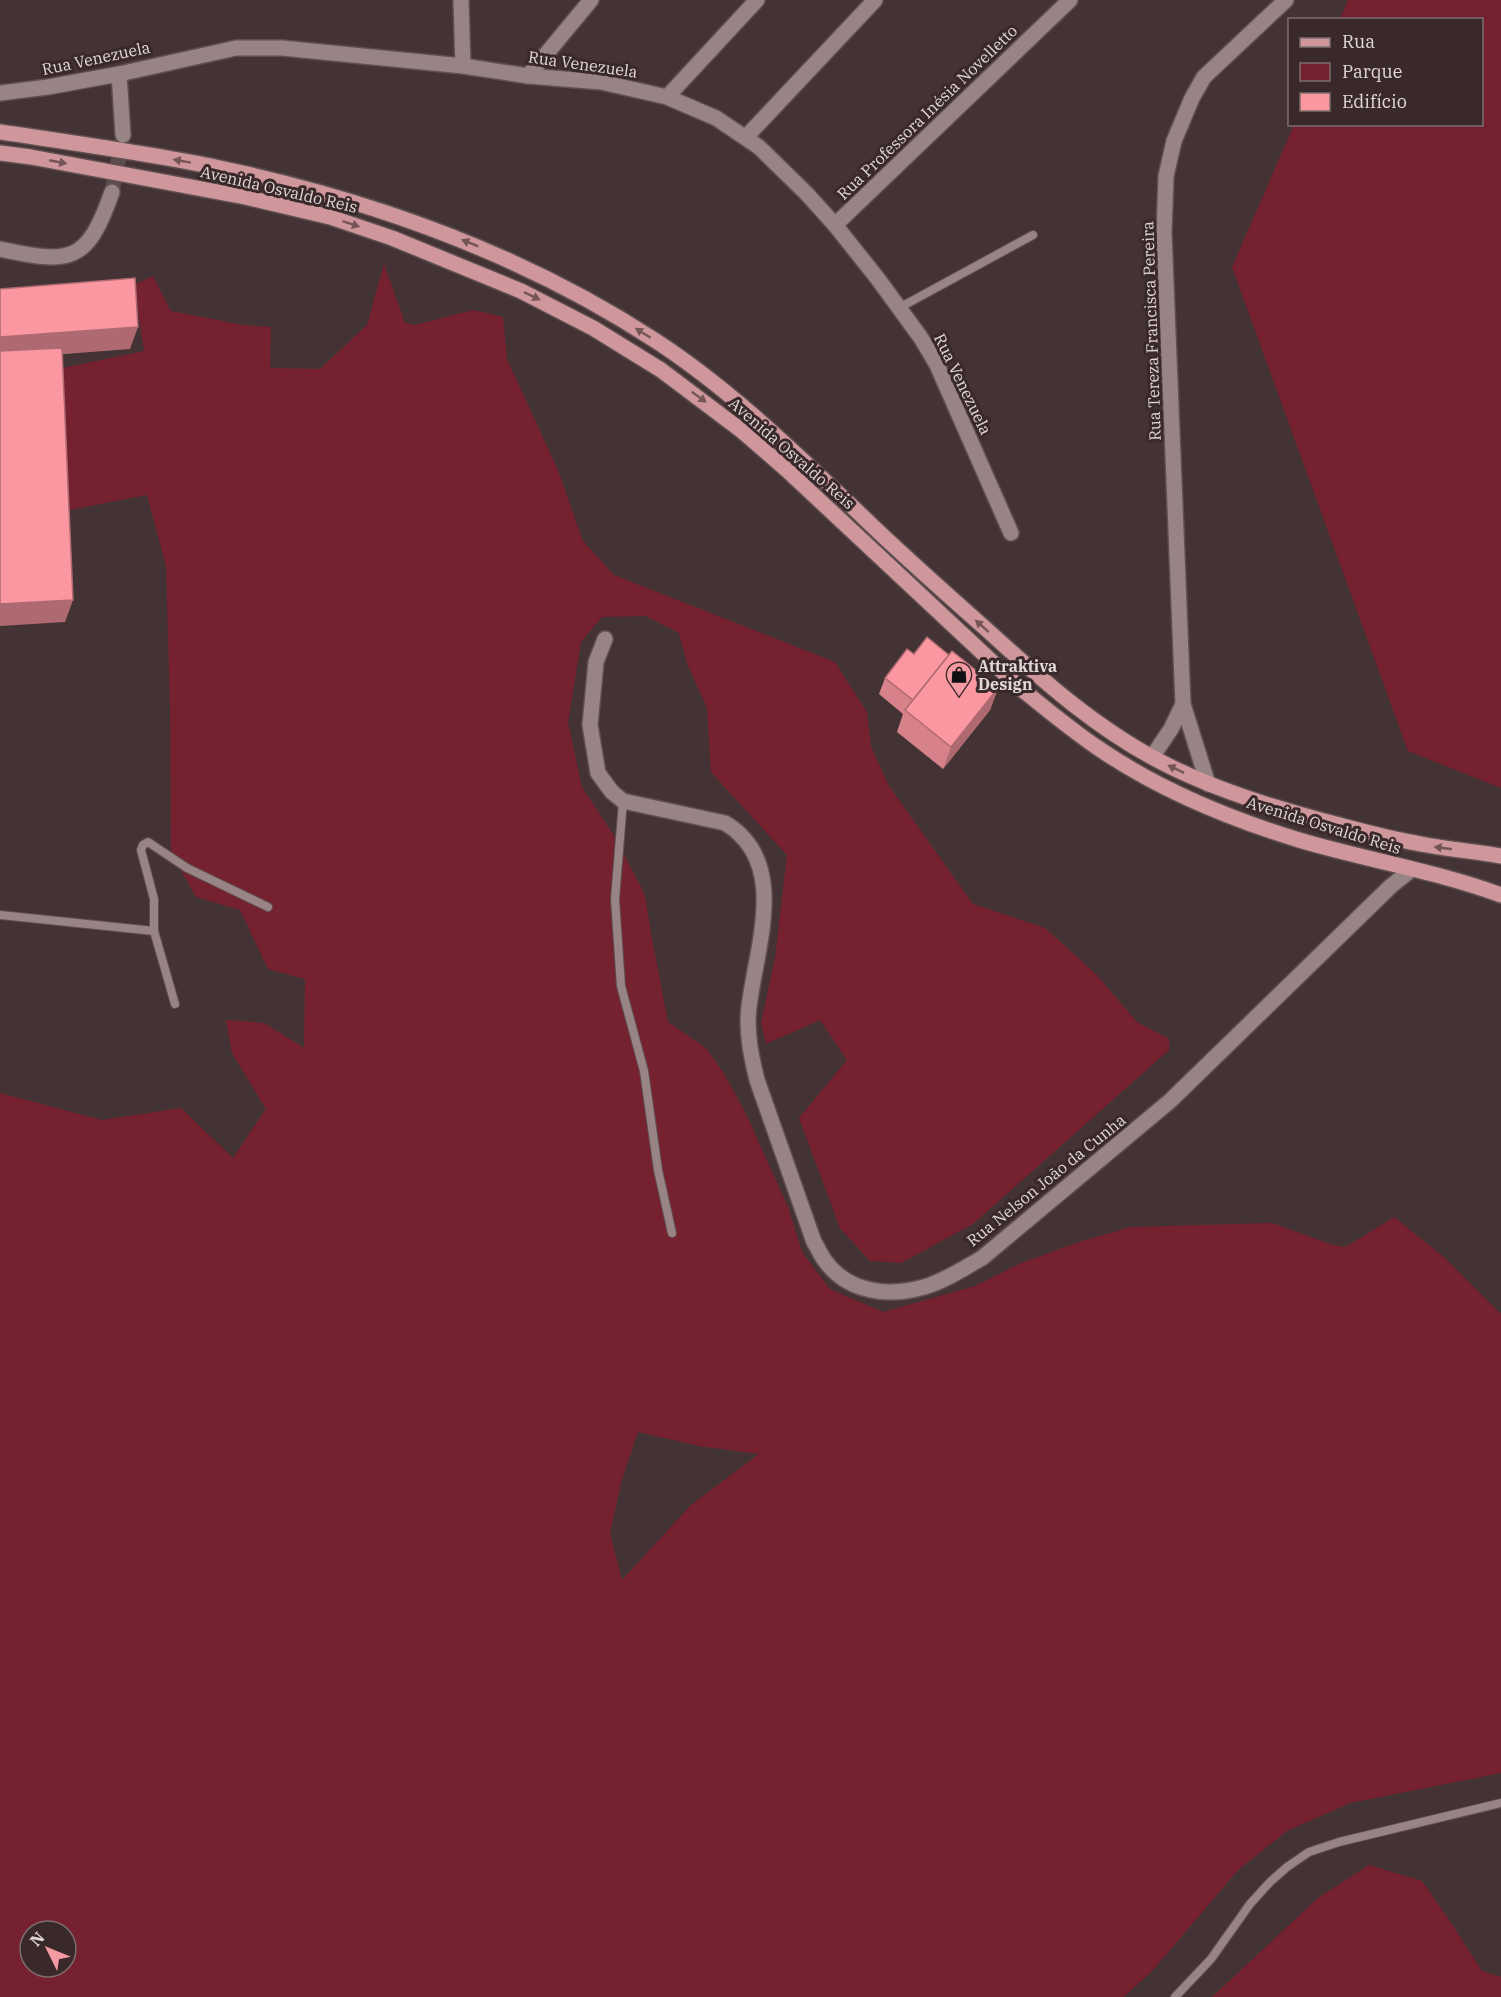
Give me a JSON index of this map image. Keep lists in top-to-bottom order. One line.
{"streets":{"main road":["Avenida Osvaldo Reis"],"street":["Rua Venezuela","Rua Professora Inésia Novelletto","Rua Tereza Francisca Pereira","Rua Nelson João da Cunha"]},"crossings":[["Rua Venezuela","Rua Professora Inésia Novelletto"],["Avenida Osvaldo Reis","Rua Tereza Francisca Pereira"],["Avenida Osvaldo Reis","Rua Nelson João da Cunha"]],"places":{"shop":["Attraktiva Design"]},"legend":["Rua","Parque","Edifício"],"north":"top left"}
